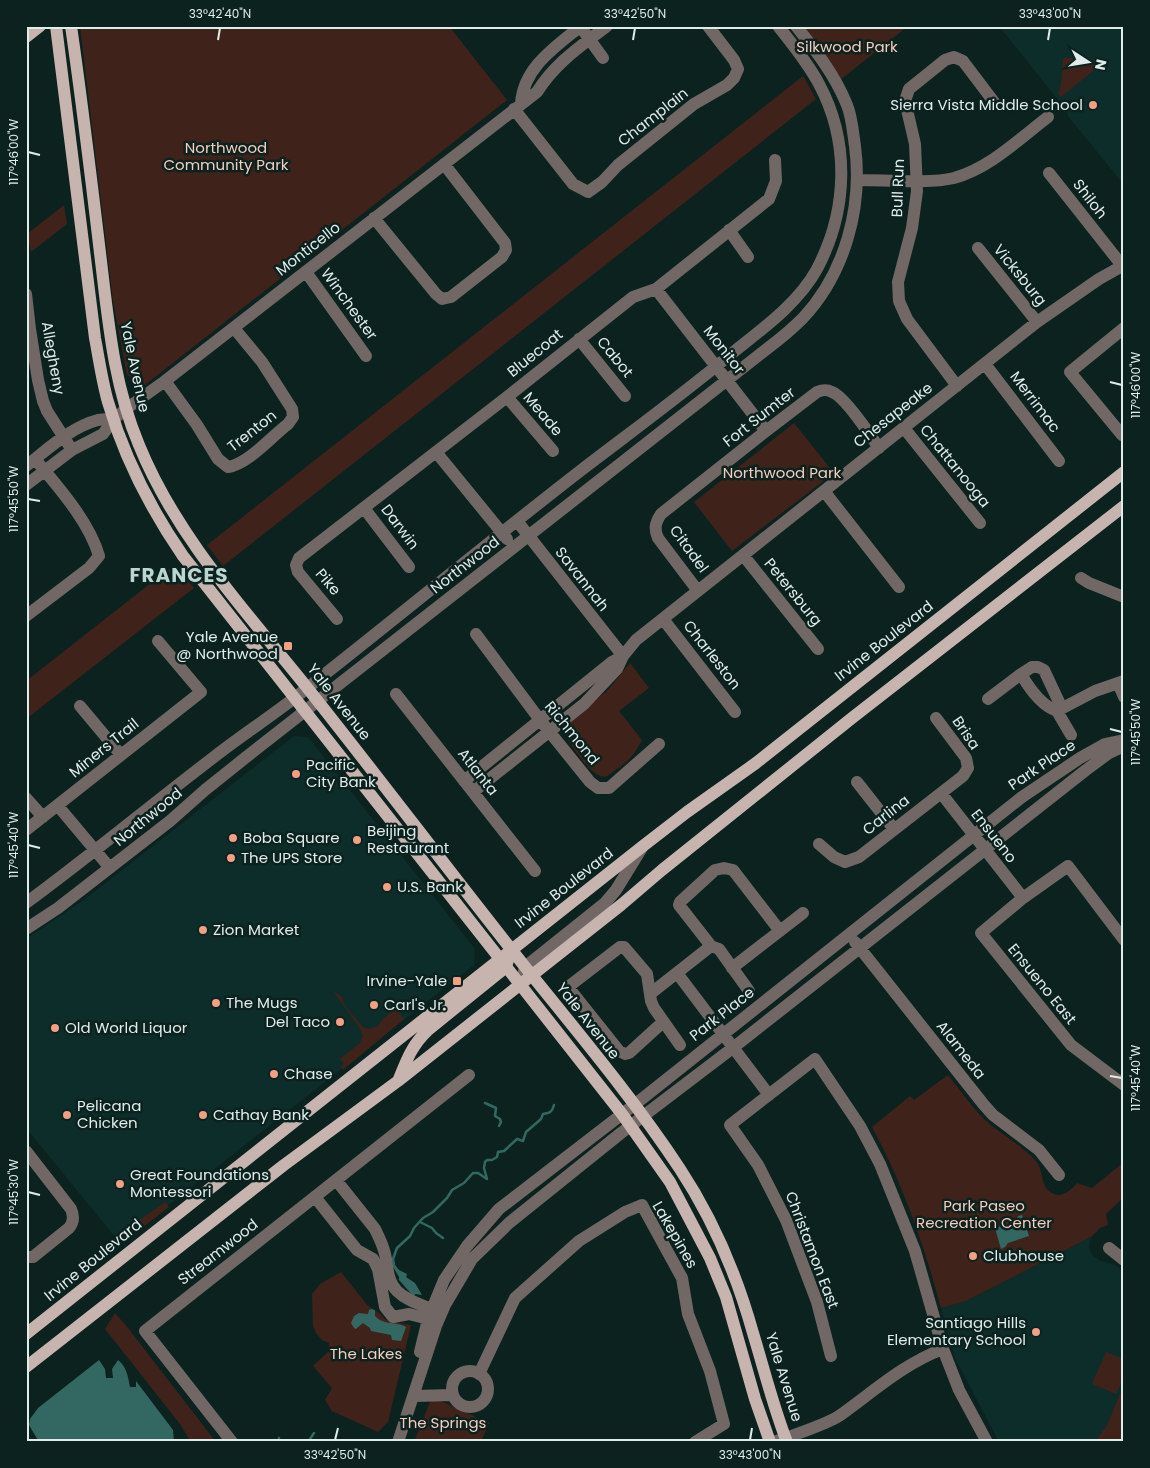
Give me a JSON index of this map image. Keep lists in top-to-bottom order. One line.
{"streets":{"main road":["Yale Avenue","Irvine Boulevard"],"street":["Champlain","Bull Run","Shiloh","Monticello","Vicksburg","Winchester","Monitor","Bluecoat","Cabot","Allegheny","Merrimac","Meade","Chesapeake","Fort Sumter","Trenton","Chattanooga","Darwin","Citadel","Northwood","Savannah","Pike","Petersburg","Charleston","Richmond","Brisa","Miners Trail","Park Place","Atlanta","Carlina","Ensueno","Ensueno East","Alameda","Lakepines","Christamon East","Streamwood"]},"crossings":[["Champlain","Monticello"],["Bull Run","Chesapeake"],["Shiloh","Chesapeake"],["Monticello","Winchester"],["Monticello","Allegheny"],["Monticello","Yale Avenue"],["Monticello","Trenton"],["Vicksburg","Chesapeake"],["Monitor","Bluecoat"],["Monitor","Fort Sumter"],["Monitor","Northwood"],["Bluecoat","Cabot"],["Bluecoat","Meade"],["Bluecoat","Darwin"],["Bluecoat","Pike"],["Yale Avenue","Northwood"],["Yale Avenue","Irvine Boulevard"],["Yale Avenue","Park Place"],["Merrimac","Chesapeake"],["Chesapeake","Fort Sumter"],["Chesapeake","Chattanooga"],["Chesapeake","Citadel"],["Chesapeake","Savannah"],["Chesapeake","Petersburg"],["Chesapeake","Charleston"],["Chesapeake","Richmond"],["Chesapeake","Atlanta"],["Fort Sumter","Citadel"],["Northwood","Savannah"],["Brisa","Carlina"],["Park Place","Ensueno"],["Park Place","Alameda"],["Carlina","Ensueno"],["Ensueno","Ensueno East"]],"districts":["FRANCES"],"parks":["Silkwood Park","Northwood Community Park","Northwood Park","Park Paseo Recreation Center","The Lakes","The Springs"],"places":{"other":["Sierra Vista Middle School","Pacific City Bank","Boba Square","Beijing Restaurant","The UPS Store","U.S. Bank","Zion Market","The Mugs","Carl's Jr.","Del Taco","Old World Liquor","Chase","Pelicana Chicken","Cathay Bank","Great Foundations Montessori","Clubhouse","Santiago Hills Elementary School"],"transit":["Yale Avenue @ Northwood","Irvine-Yale"]},"north":"right","coordinates":["33°42'40\"N","33°42'50\"N","33°43'00\"N","117°46'00\"W","117°45'50\"W","117°45'40\"W","117°45'30\"W"]}
